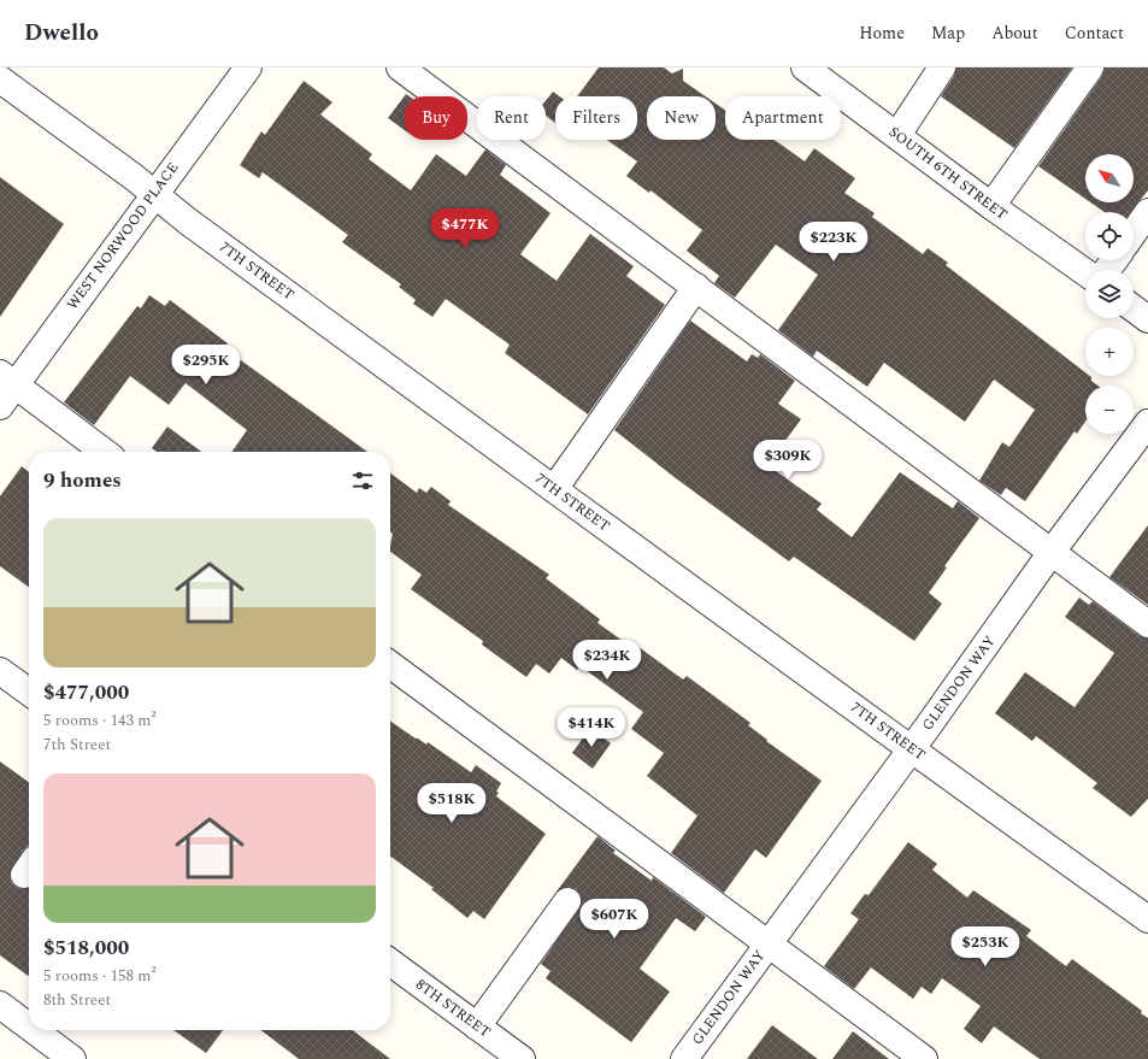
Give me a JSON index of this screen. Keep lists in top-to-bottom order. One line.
{"streets":{"street":["SOUTH 6TH STREET","WEST NORWOOD PLACE","7TH STREET","GLENDON WAY","8TH STREET"]},"crossings":[["WEST NORWOOD PLACE","7TH STREET"],["7TH STREET","GLENDON WAY"]],"north":"top left","page":{"header":"Dwello","nav":["Home","Map","About","Contact"],"chip":["Buy","Rent","Filters","New","Apartment"],"map_buttons":["+","−"],"price":["$477K","$223K","$295K","$309K","$234K","$414K","$518K","$607K","$253K"],"heading":"9 homes","list":[{"name":"$477,000","note":"5 rooms · 143 m² · 7th Street"},{"name":"$518,000","note":"5 rooms · 158 m² · 8th Street"}]}}
